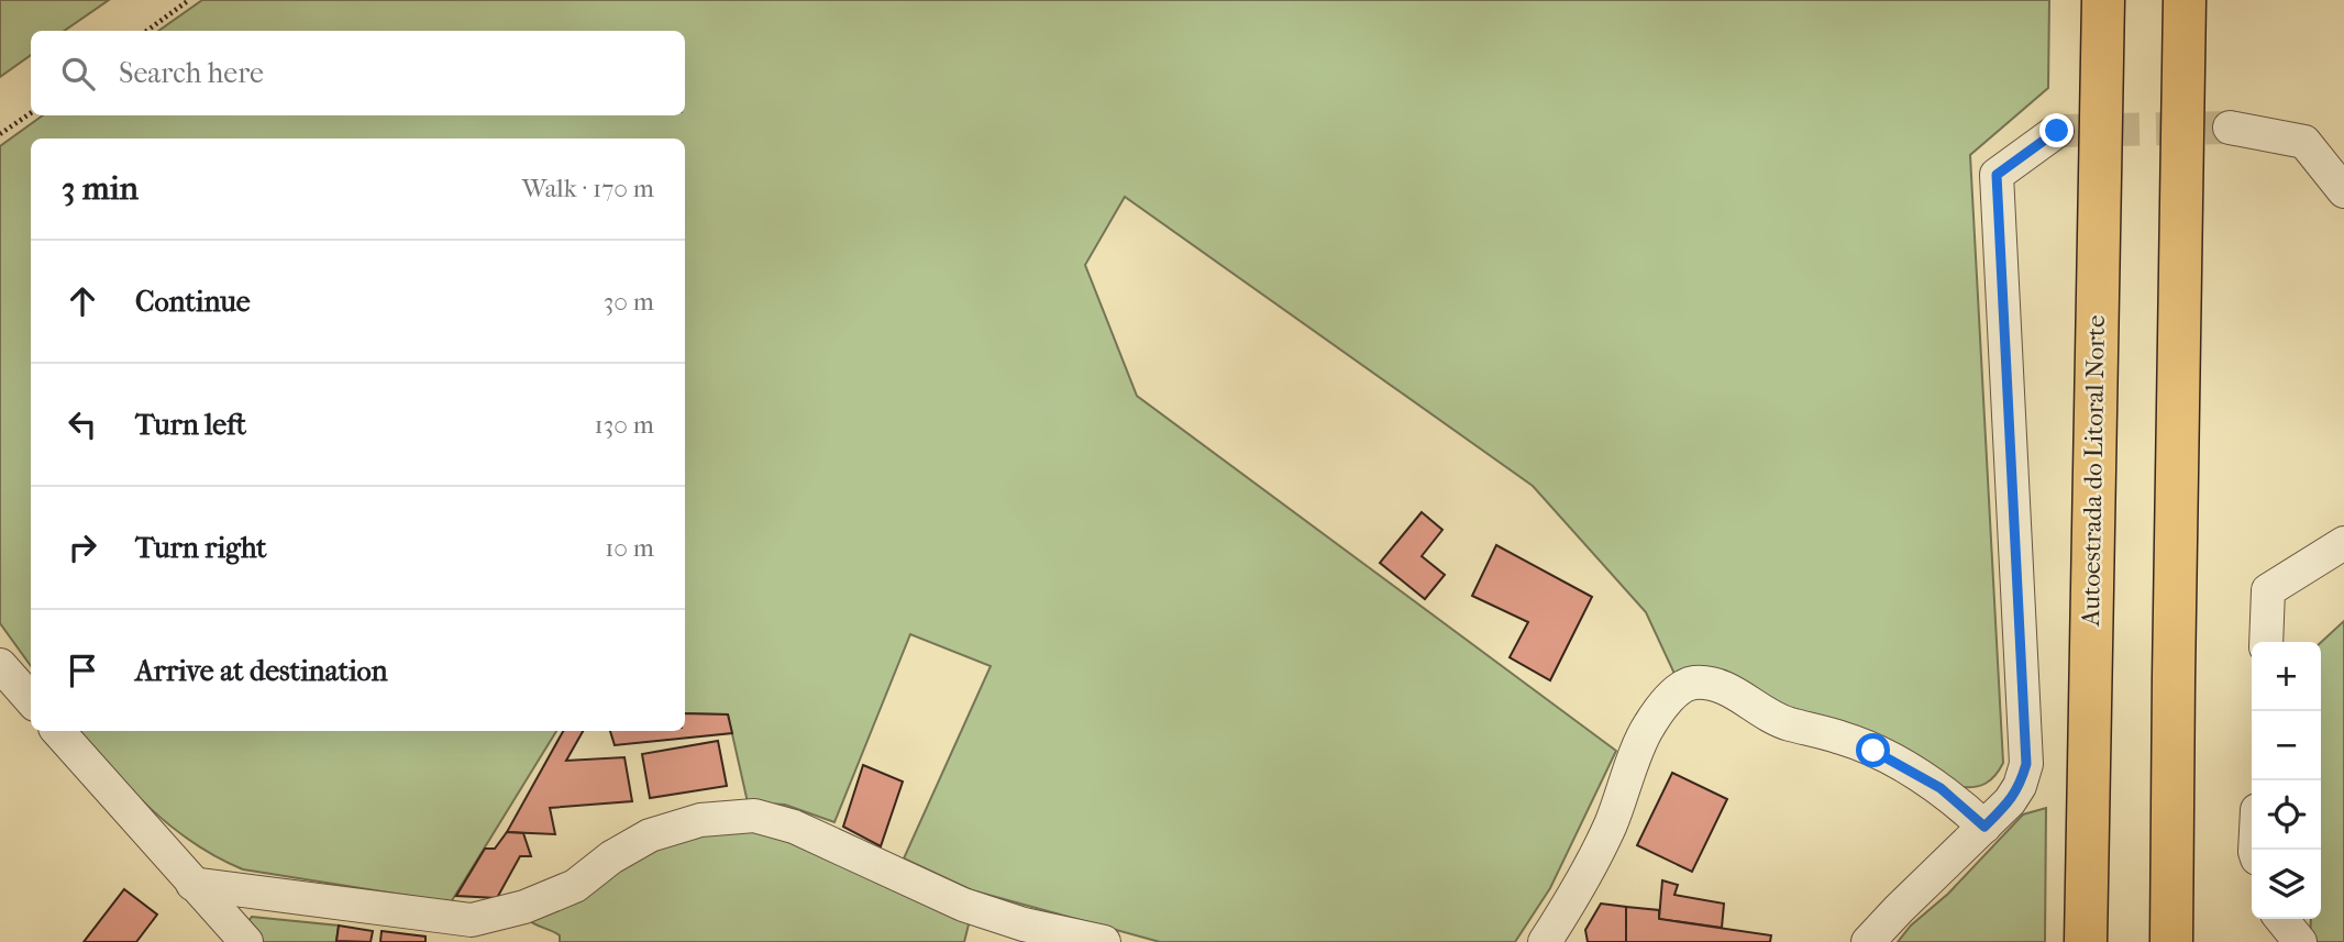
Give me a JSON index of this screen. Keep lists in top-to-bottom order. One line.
{"streets":{"highway":["Autoestrada do Litoral Norte"]},"page":{"search":"Search here","heading":["3 min","Walk · 170 m"],"list":[["Continue","30 m"],["Turn left","130 m"],["Turn right","10 m"],"Arrive at destination"],"map_buttons":["+","−"]}}
